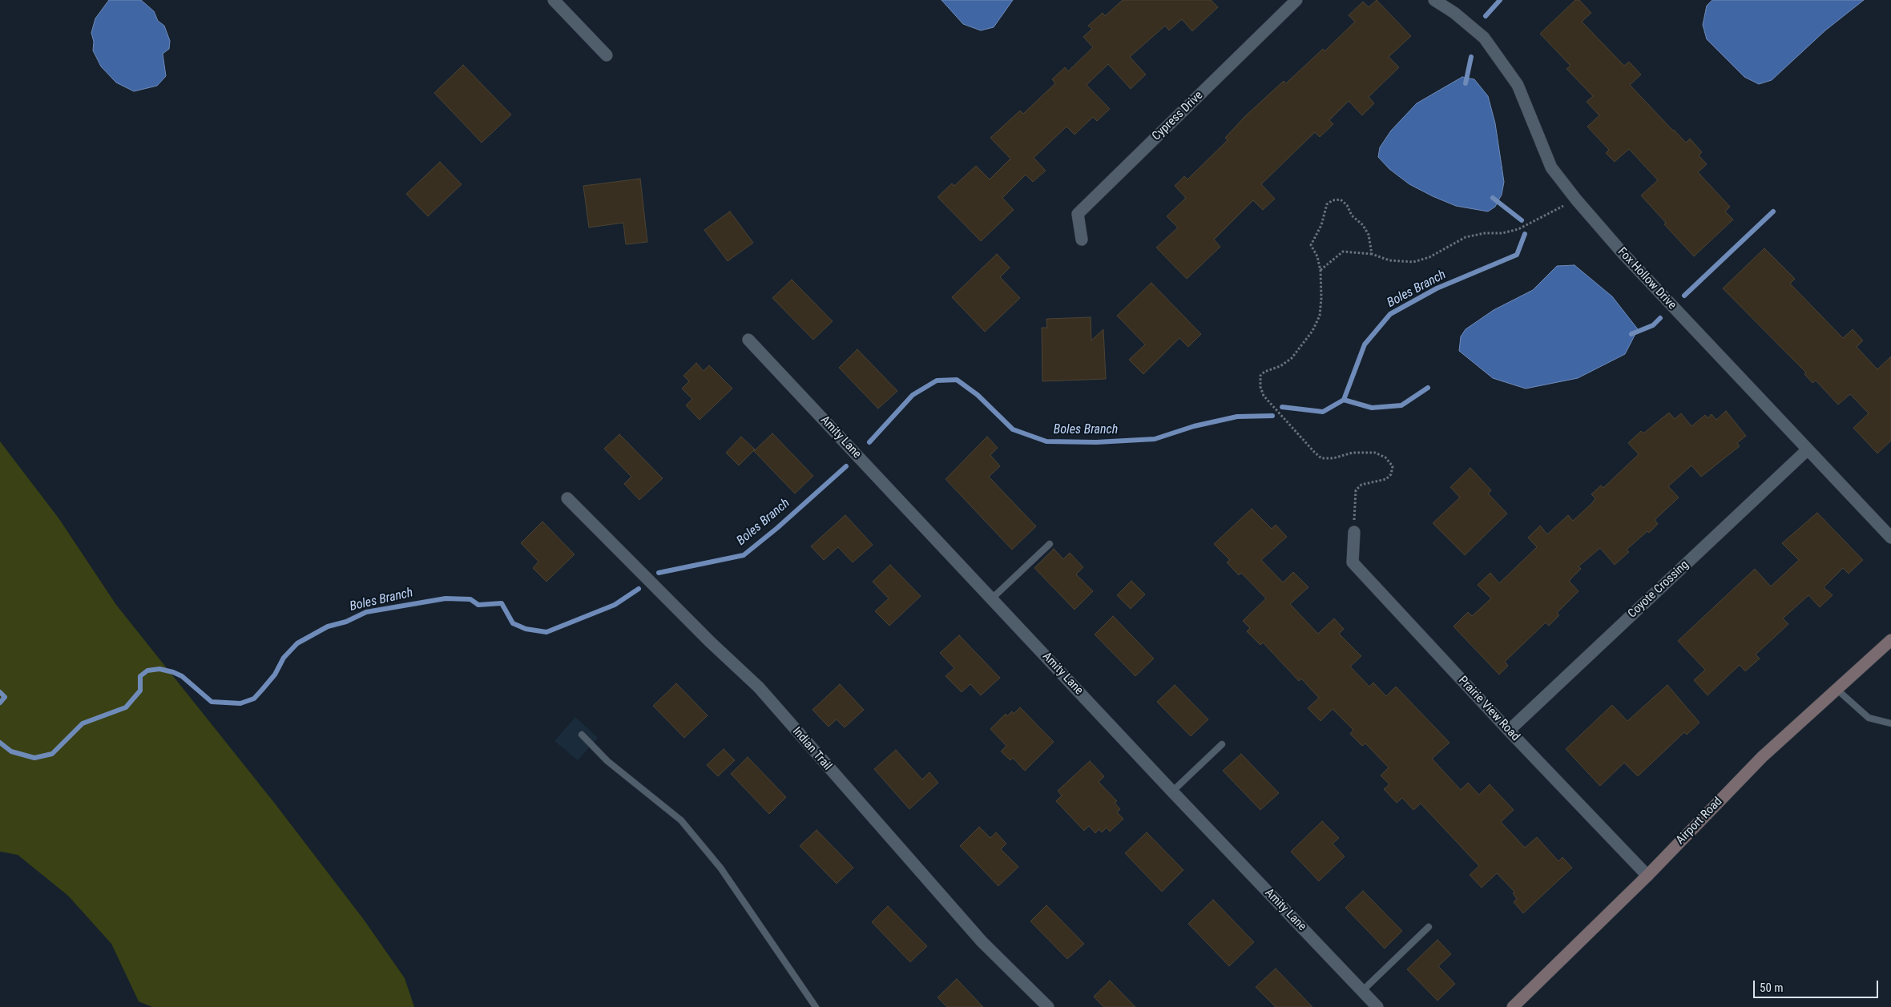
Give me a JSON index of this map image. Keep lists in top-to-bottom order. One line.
{"streets":{"street":["Cypress Drive","Fox Hollow Drive","Amity Lane","Coyote Crossing","Prairie View Road","Indian Trail","Airport Road"]},"crossings":[["Fox Hollow Drive","Coyote Crossing"],["Coyote Crossing","Prairie View Road"],["Prairie View Road","Airport Road"]],"water":["Boles Branch"],"scale_bar":"50 m"}
